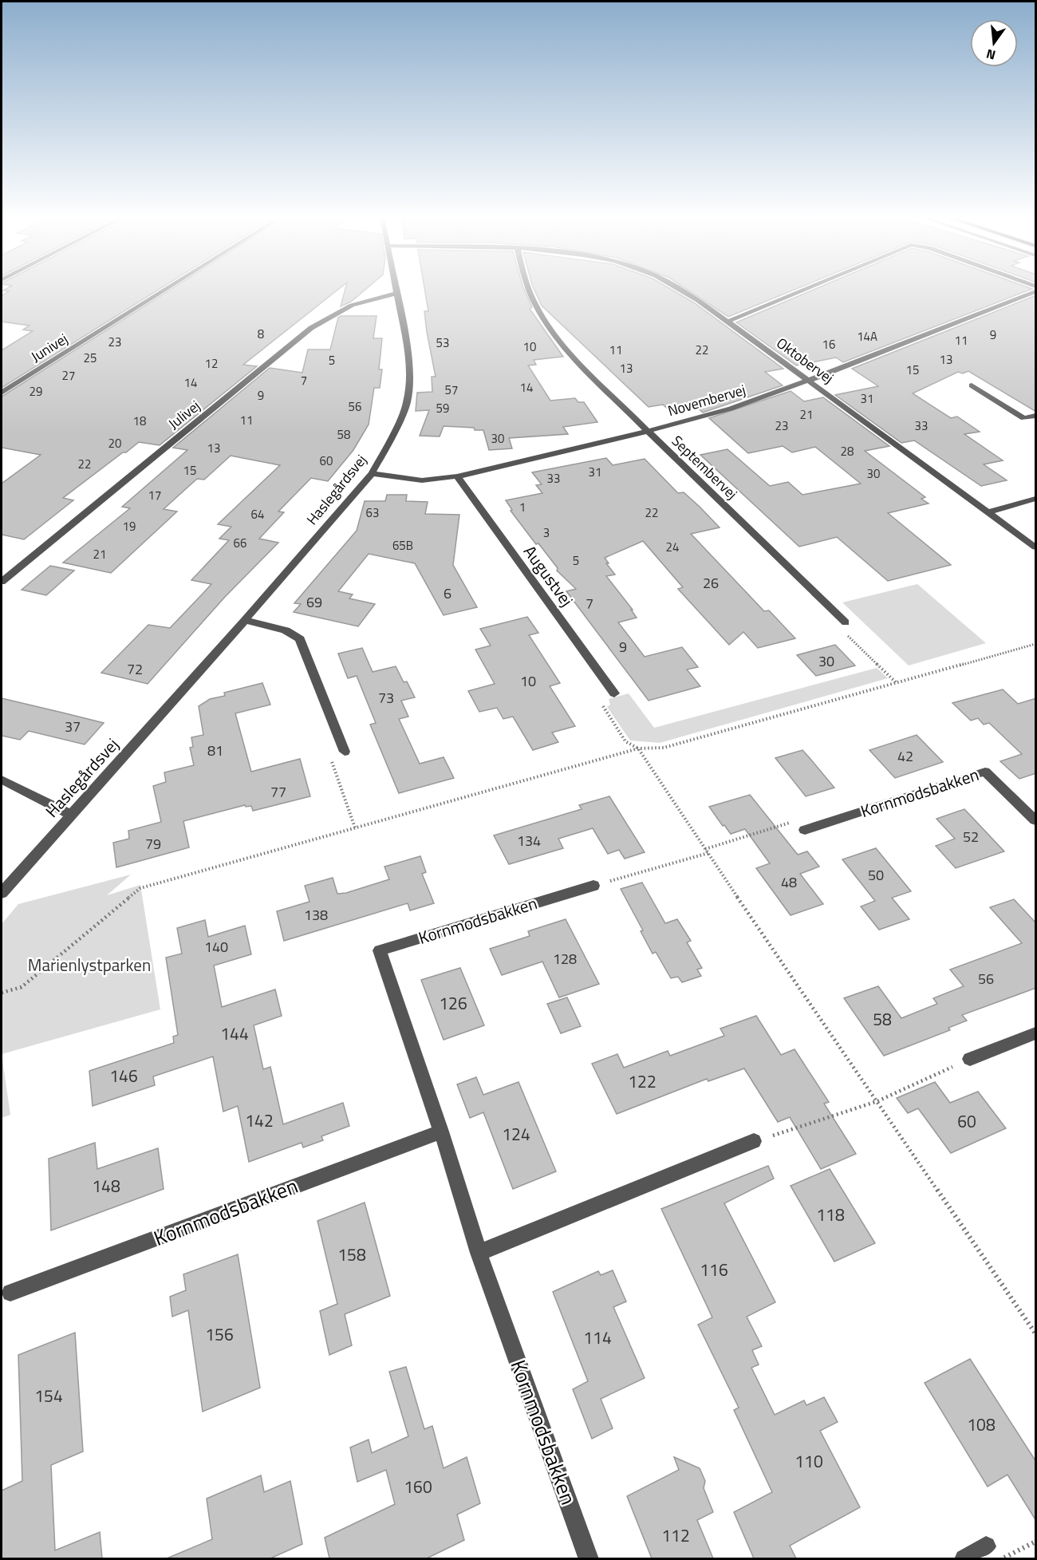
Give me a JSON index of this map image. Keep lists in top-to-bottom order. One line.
{"streets":{"street":["Junivej","Oktobervej","Novembervej","Julivej","Septembervej","Haslegårdsvej","Augustvej","Kornmodsbakken"]},"crossings":[["Oktobervej","Novembervej"],["Novembervej","Septembervej"],["Novembervej","Haslegårdsvej"],["Novembervej","Augustvej"],["Julivej","Haslegårdsvej"]],"parks":["Marienlystparken"],"house_numbers":["8","9","14A","11","23","53","16","10","11","22","25","13","5","12","13","15","27","7","14","14","57","29","9","31","56","59","21","11","18","23","33","58","30","20","13","28","60","22","15","31","30","33","17","1","63","22","64","19","3","66","65B","24","21","5","26","6","69","7","9","30","72","10","73","37","81","42","77","52","134","79","50","48","138","140","128","56","126","58","144","146","122","142","60","124","148","118","158","116","156","114","154","108","110","160","112"],"north":"bottom"}
